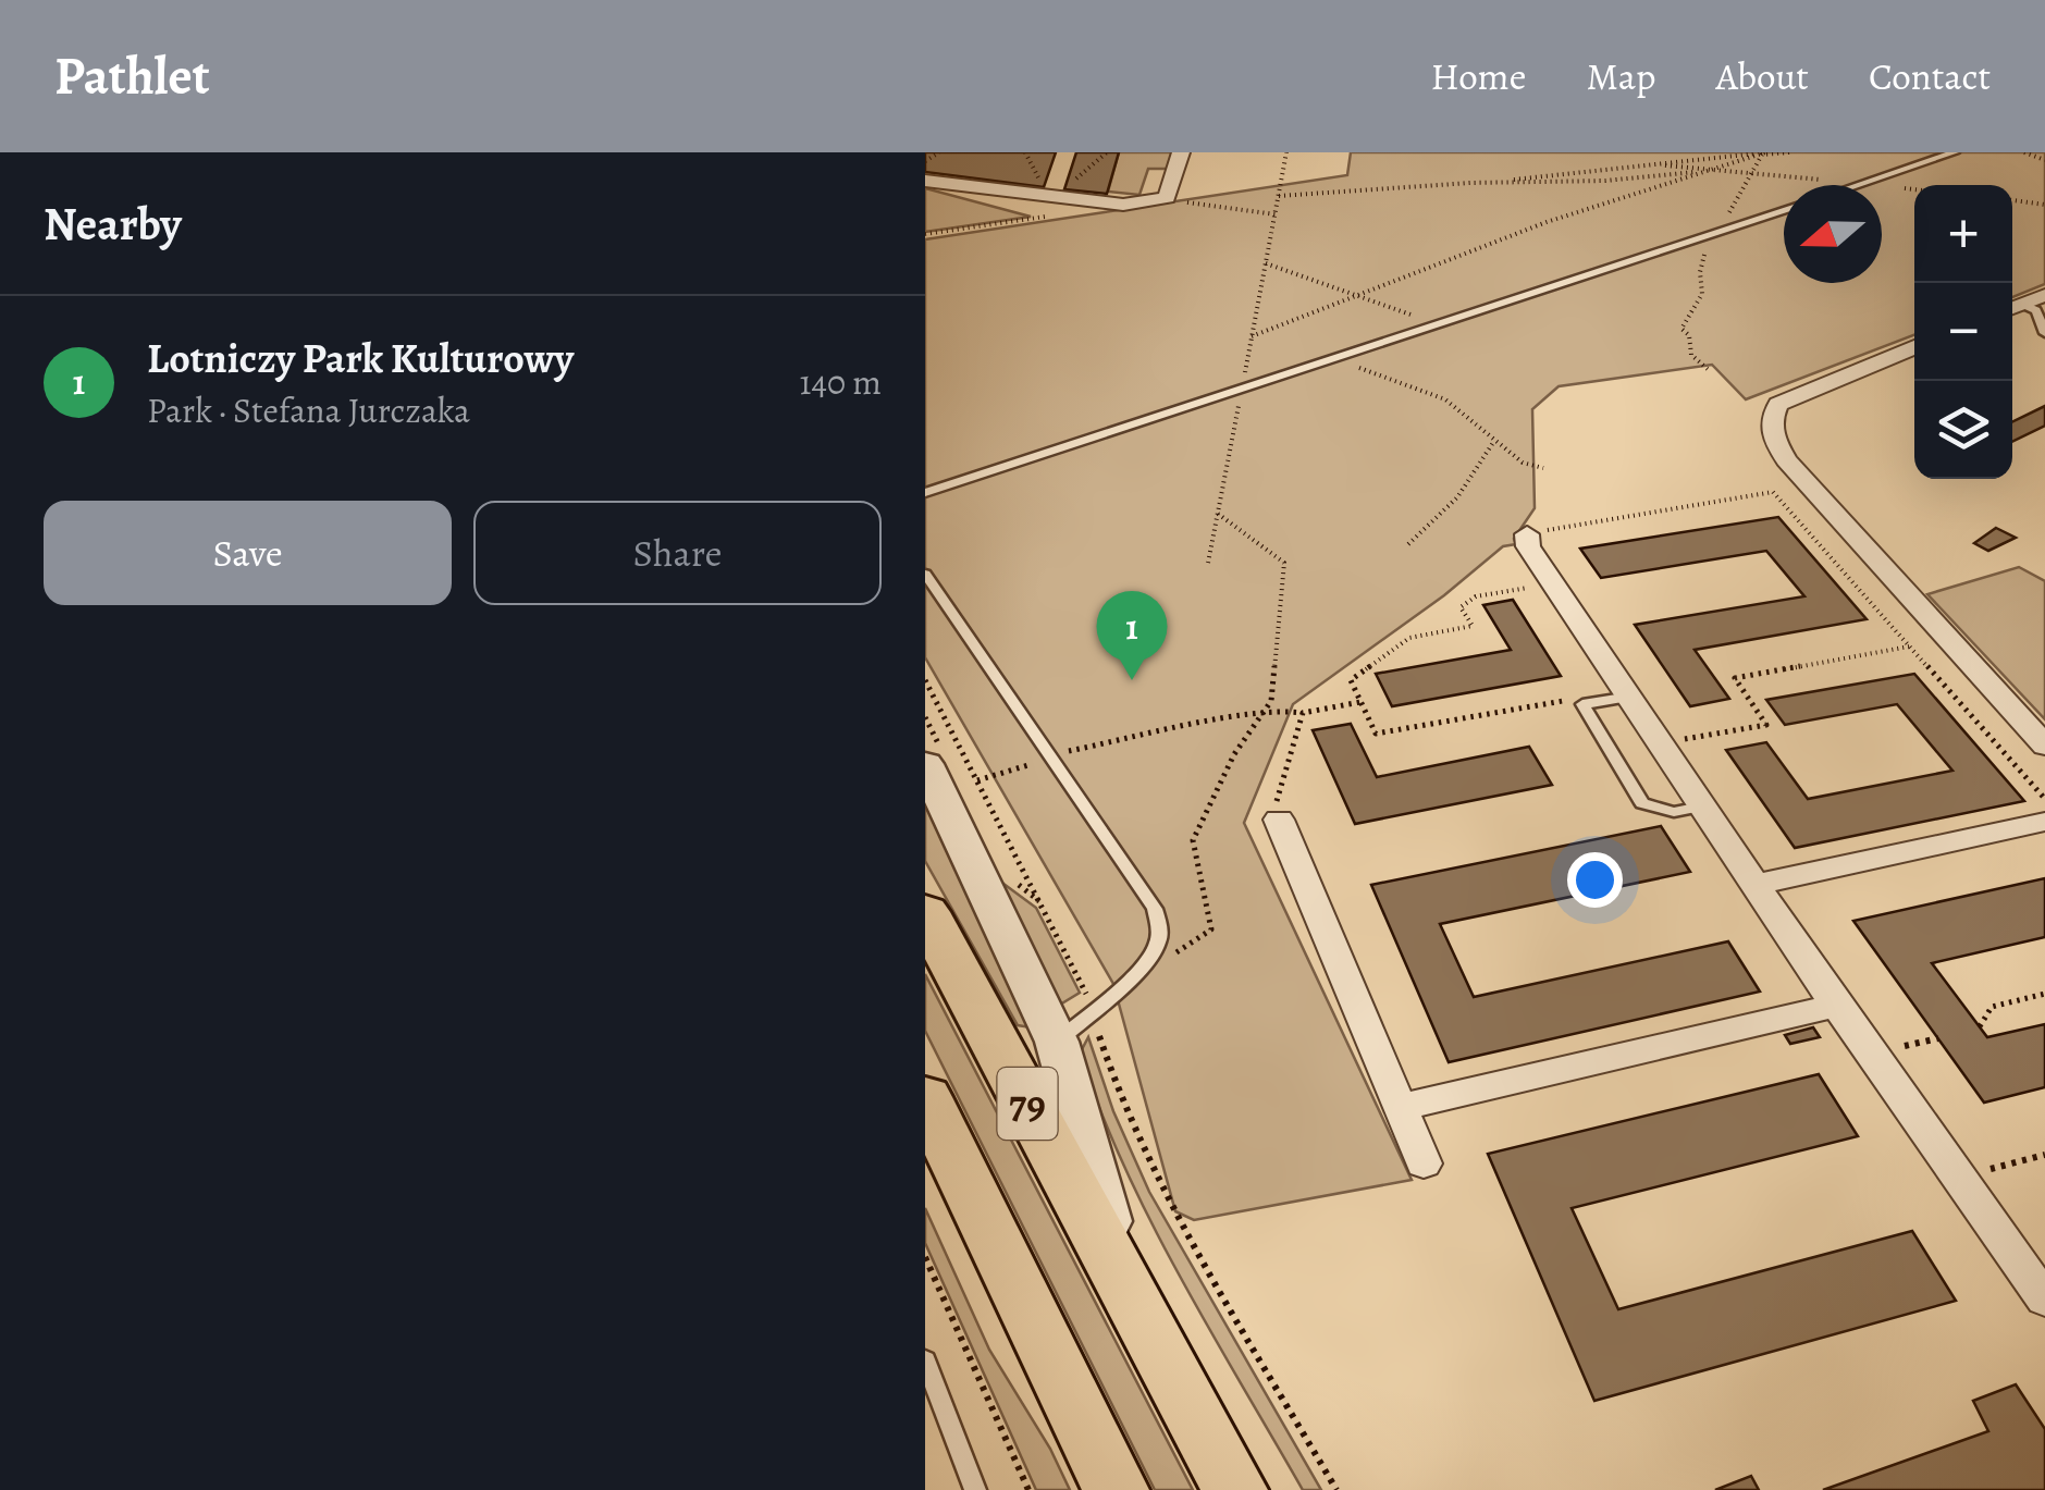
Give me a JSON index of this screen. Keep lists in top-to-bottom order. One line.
{"streets":{"main road":["79"]},"north":"left","page":{"header":"Pathlet","nav":["Home","Map","About","Contact"],"heading":"Nearby","map_buttons":["+","−"],"list":[{"mark":"1","name":"Lotniczy Park Kulturowy","note":"Park · Stefana Jurczaka","value":"140 m"}],"buttons":["Save","Share"],"pins":"1"}}
